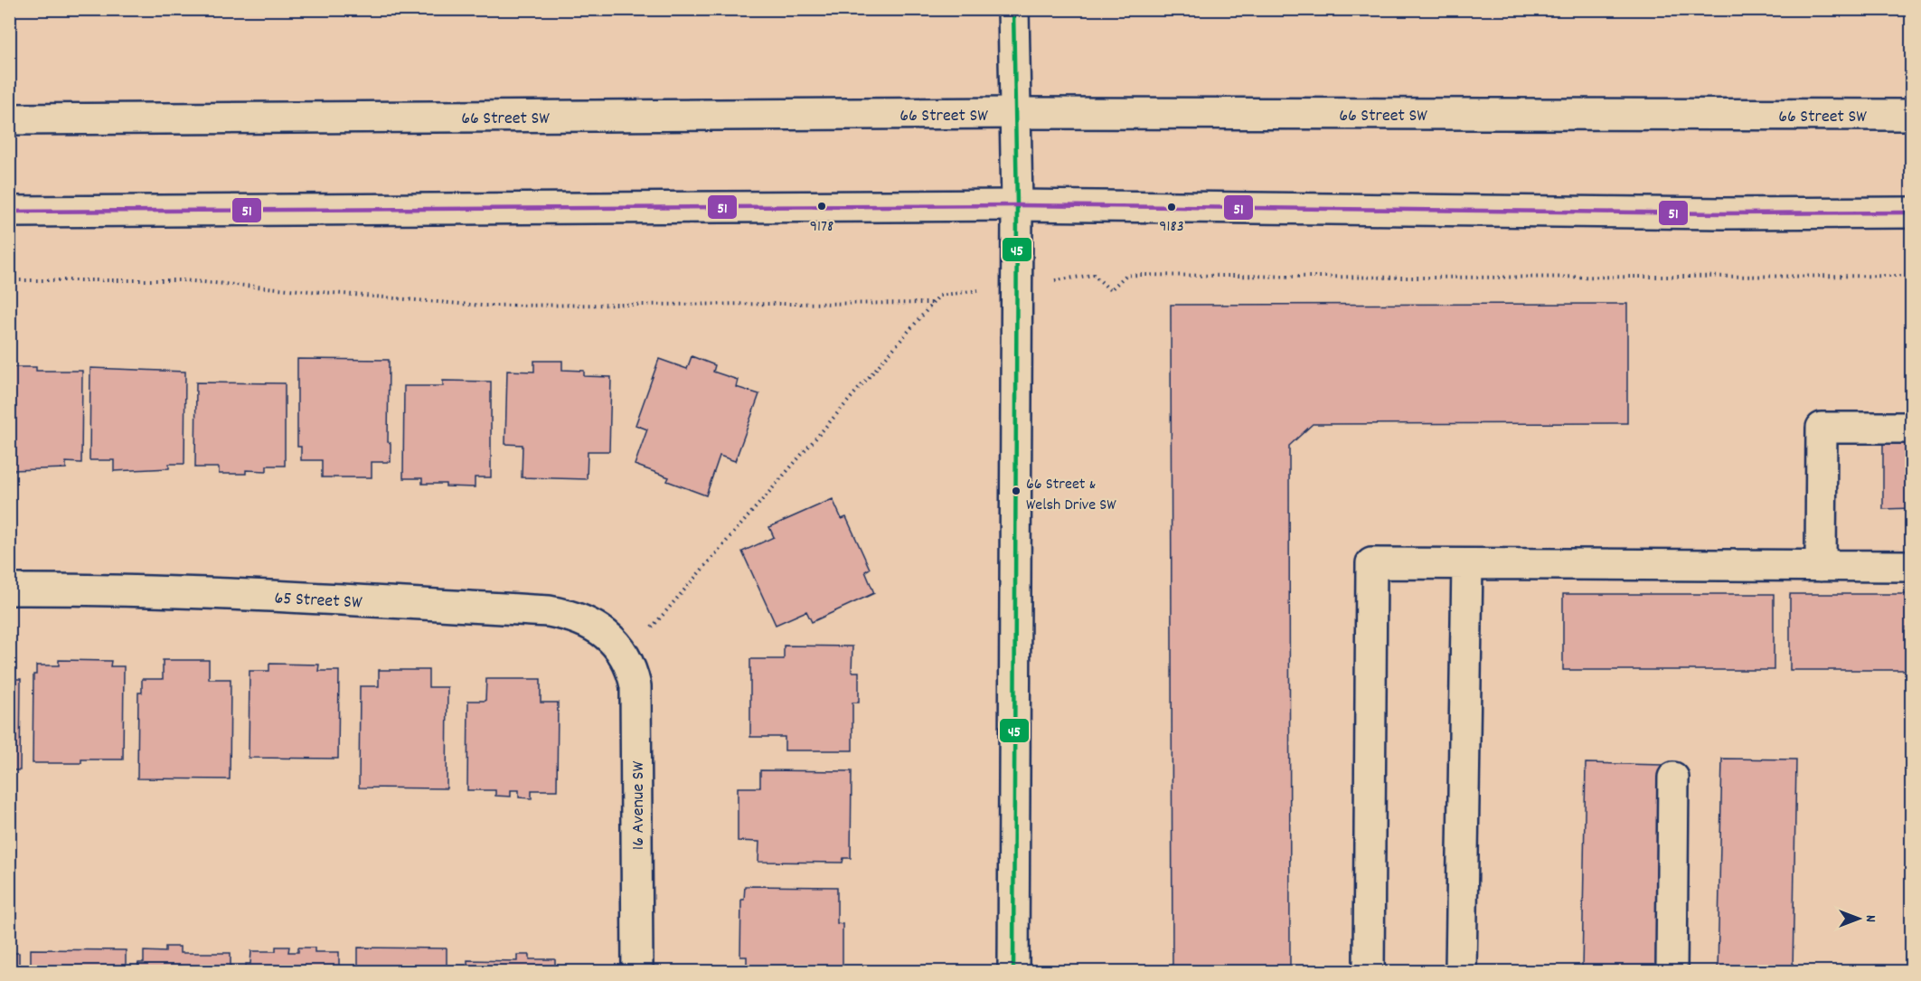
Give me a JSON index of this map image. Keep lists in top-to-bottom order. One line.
{"streets":{"main road":["66 Street SW","65 Street SW","16 Avenue SW"]},"crossings":[["65 Street SW","16 Avenue SW"]],"places":["9178","9183","66 Street & Welsh Drive SW"],"lines":["transit line 45","transit line 51"],"north":"right"}
